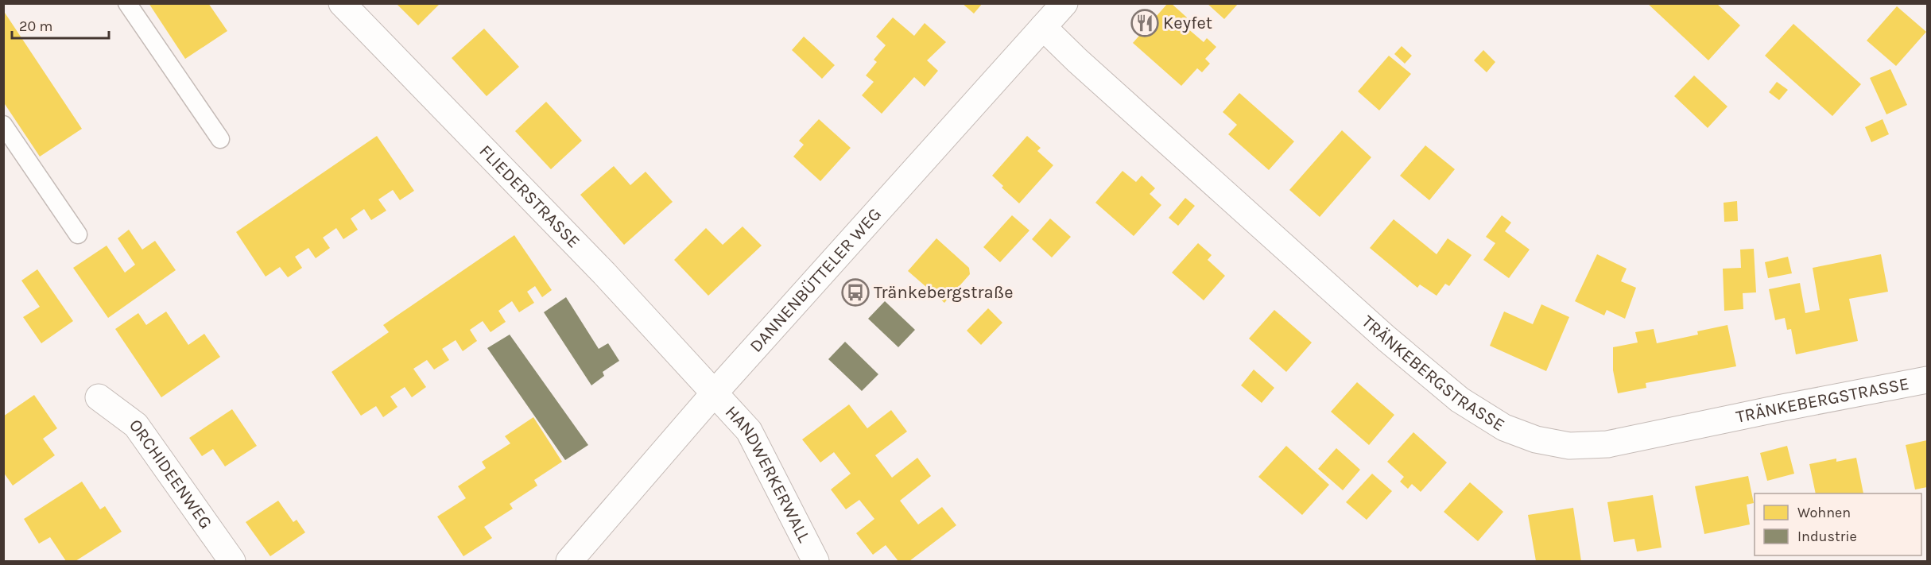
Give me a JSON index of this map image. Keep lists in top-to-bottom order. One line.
{"streets":{"street":["FLIEDERSTRASSE","DANNENBÜTTELER WEG","TRÄNKEBERGSTRASSE","ORCHIDEENWEG","HANDWERKERWALL"]},"crossings":[["FLIEDERSTRASSE","DANNENBÜTTELER WEG"],["FLIEDERSTRASSE","HANDWERKERWALL"],["DANNENBÜTTELER WEG","TRÄNKEBERGSTRASSE"],["DANNENBÜTTELER WEG","HANDWERKERWALL"]],"places":{"restaurant":["Keyfet"],"bus stop":["Tränkebergstraße"]},"legend":["Wohnen","Industrie"],"scale_bar":"20 m"}
